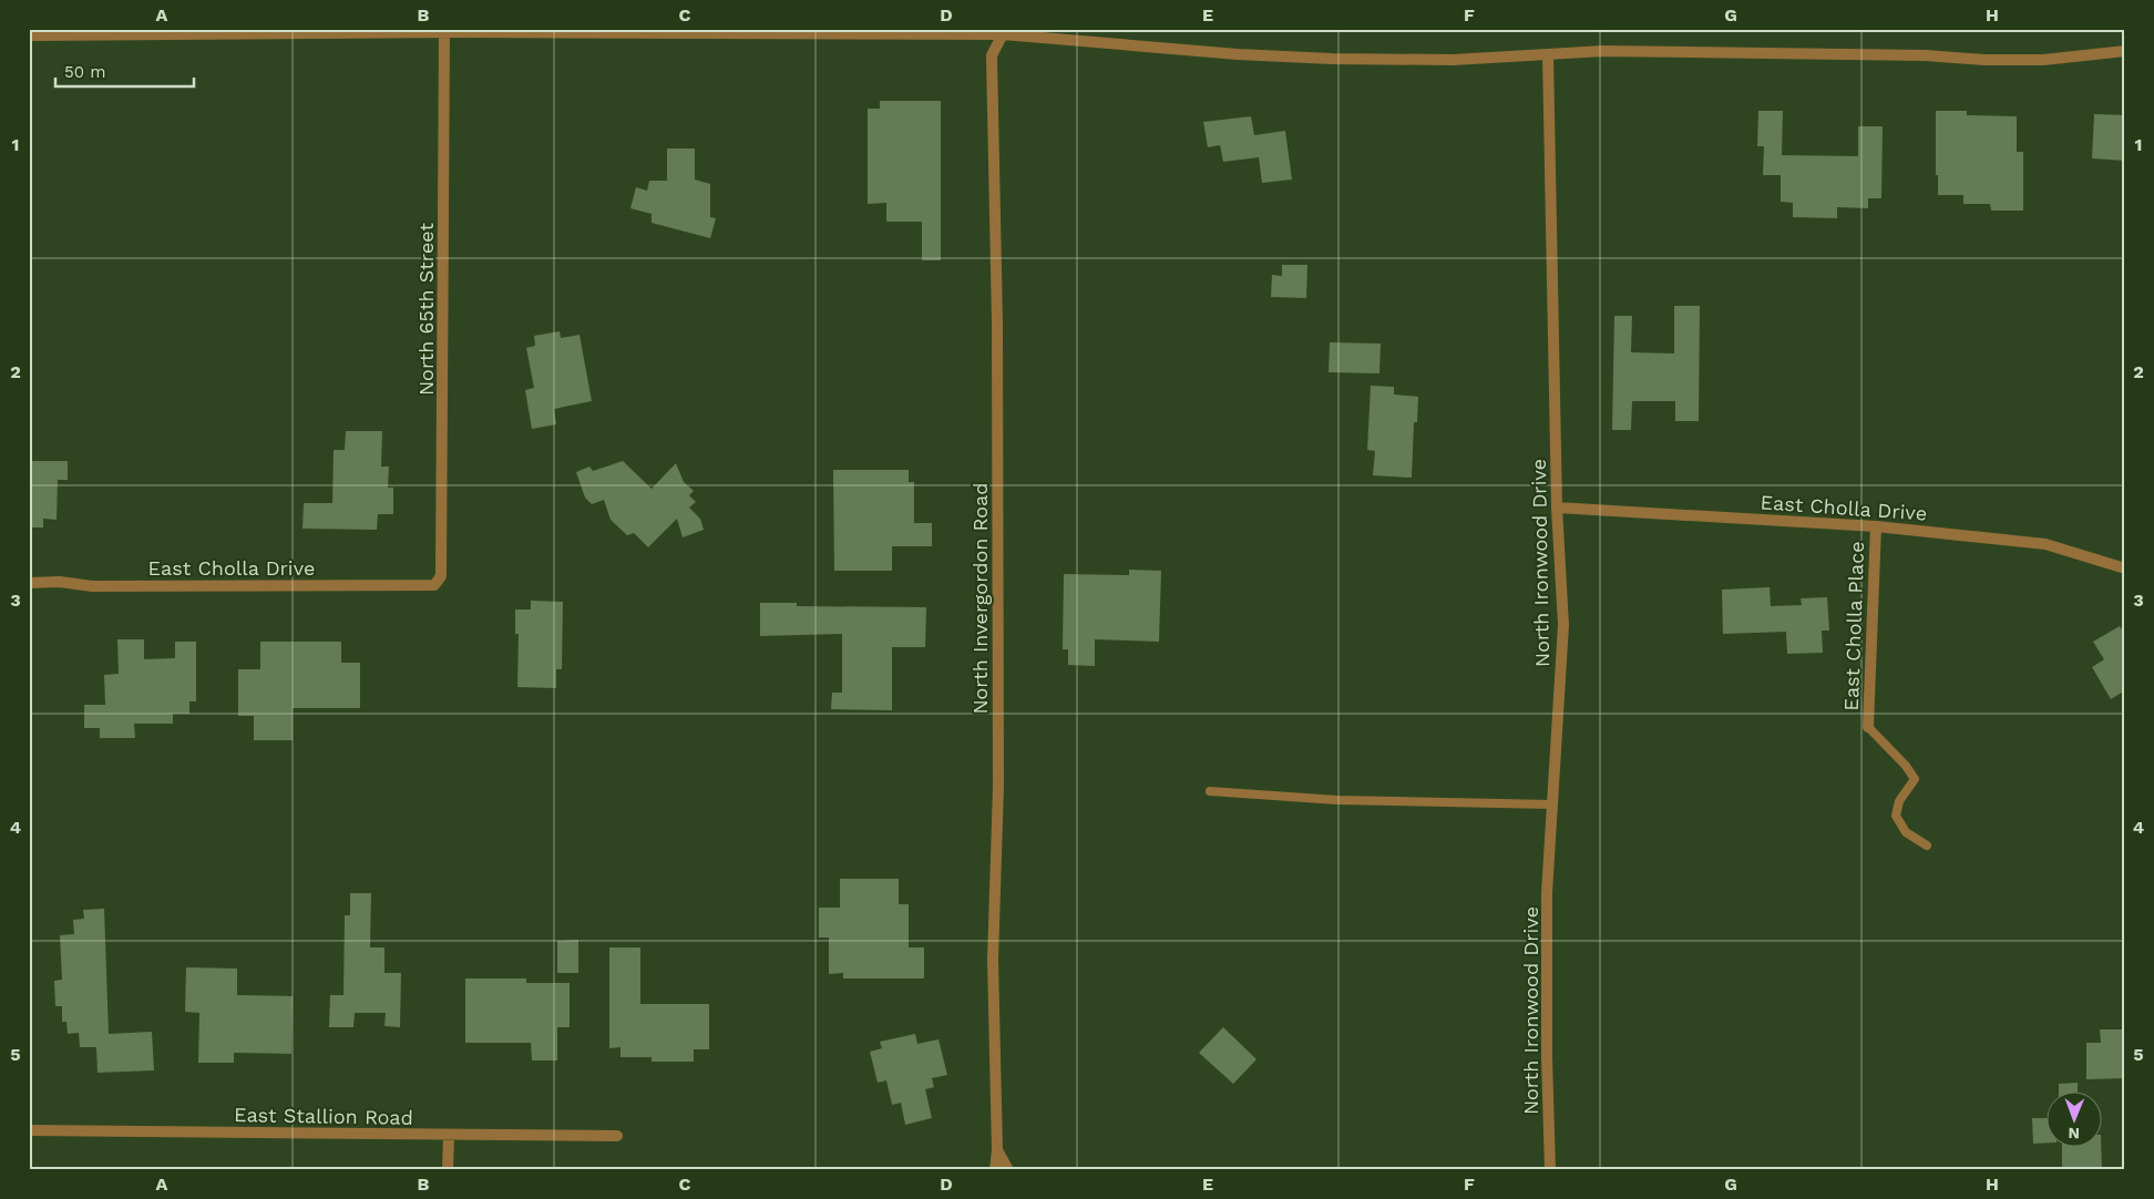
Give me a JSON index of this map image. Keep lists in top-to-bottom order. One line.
{"streets":{"street":["North 65th Street","East Cholla Drive","North Ironwood Drive","North Invergordon Road","East Cholla Place","East Stallion Road"]},"crossings":[["North 65th Street","East Cholla Drive"],["East Cholla Drive","North Ironwood Drive"],["East Cholla Drive","East Cholla Place"]],"scale_bar":"50 m","north":"bottom","grid":{"columns":["A","B","C","D","E","F","G","H"],"rows":["1","2","3","4","5"]}}
